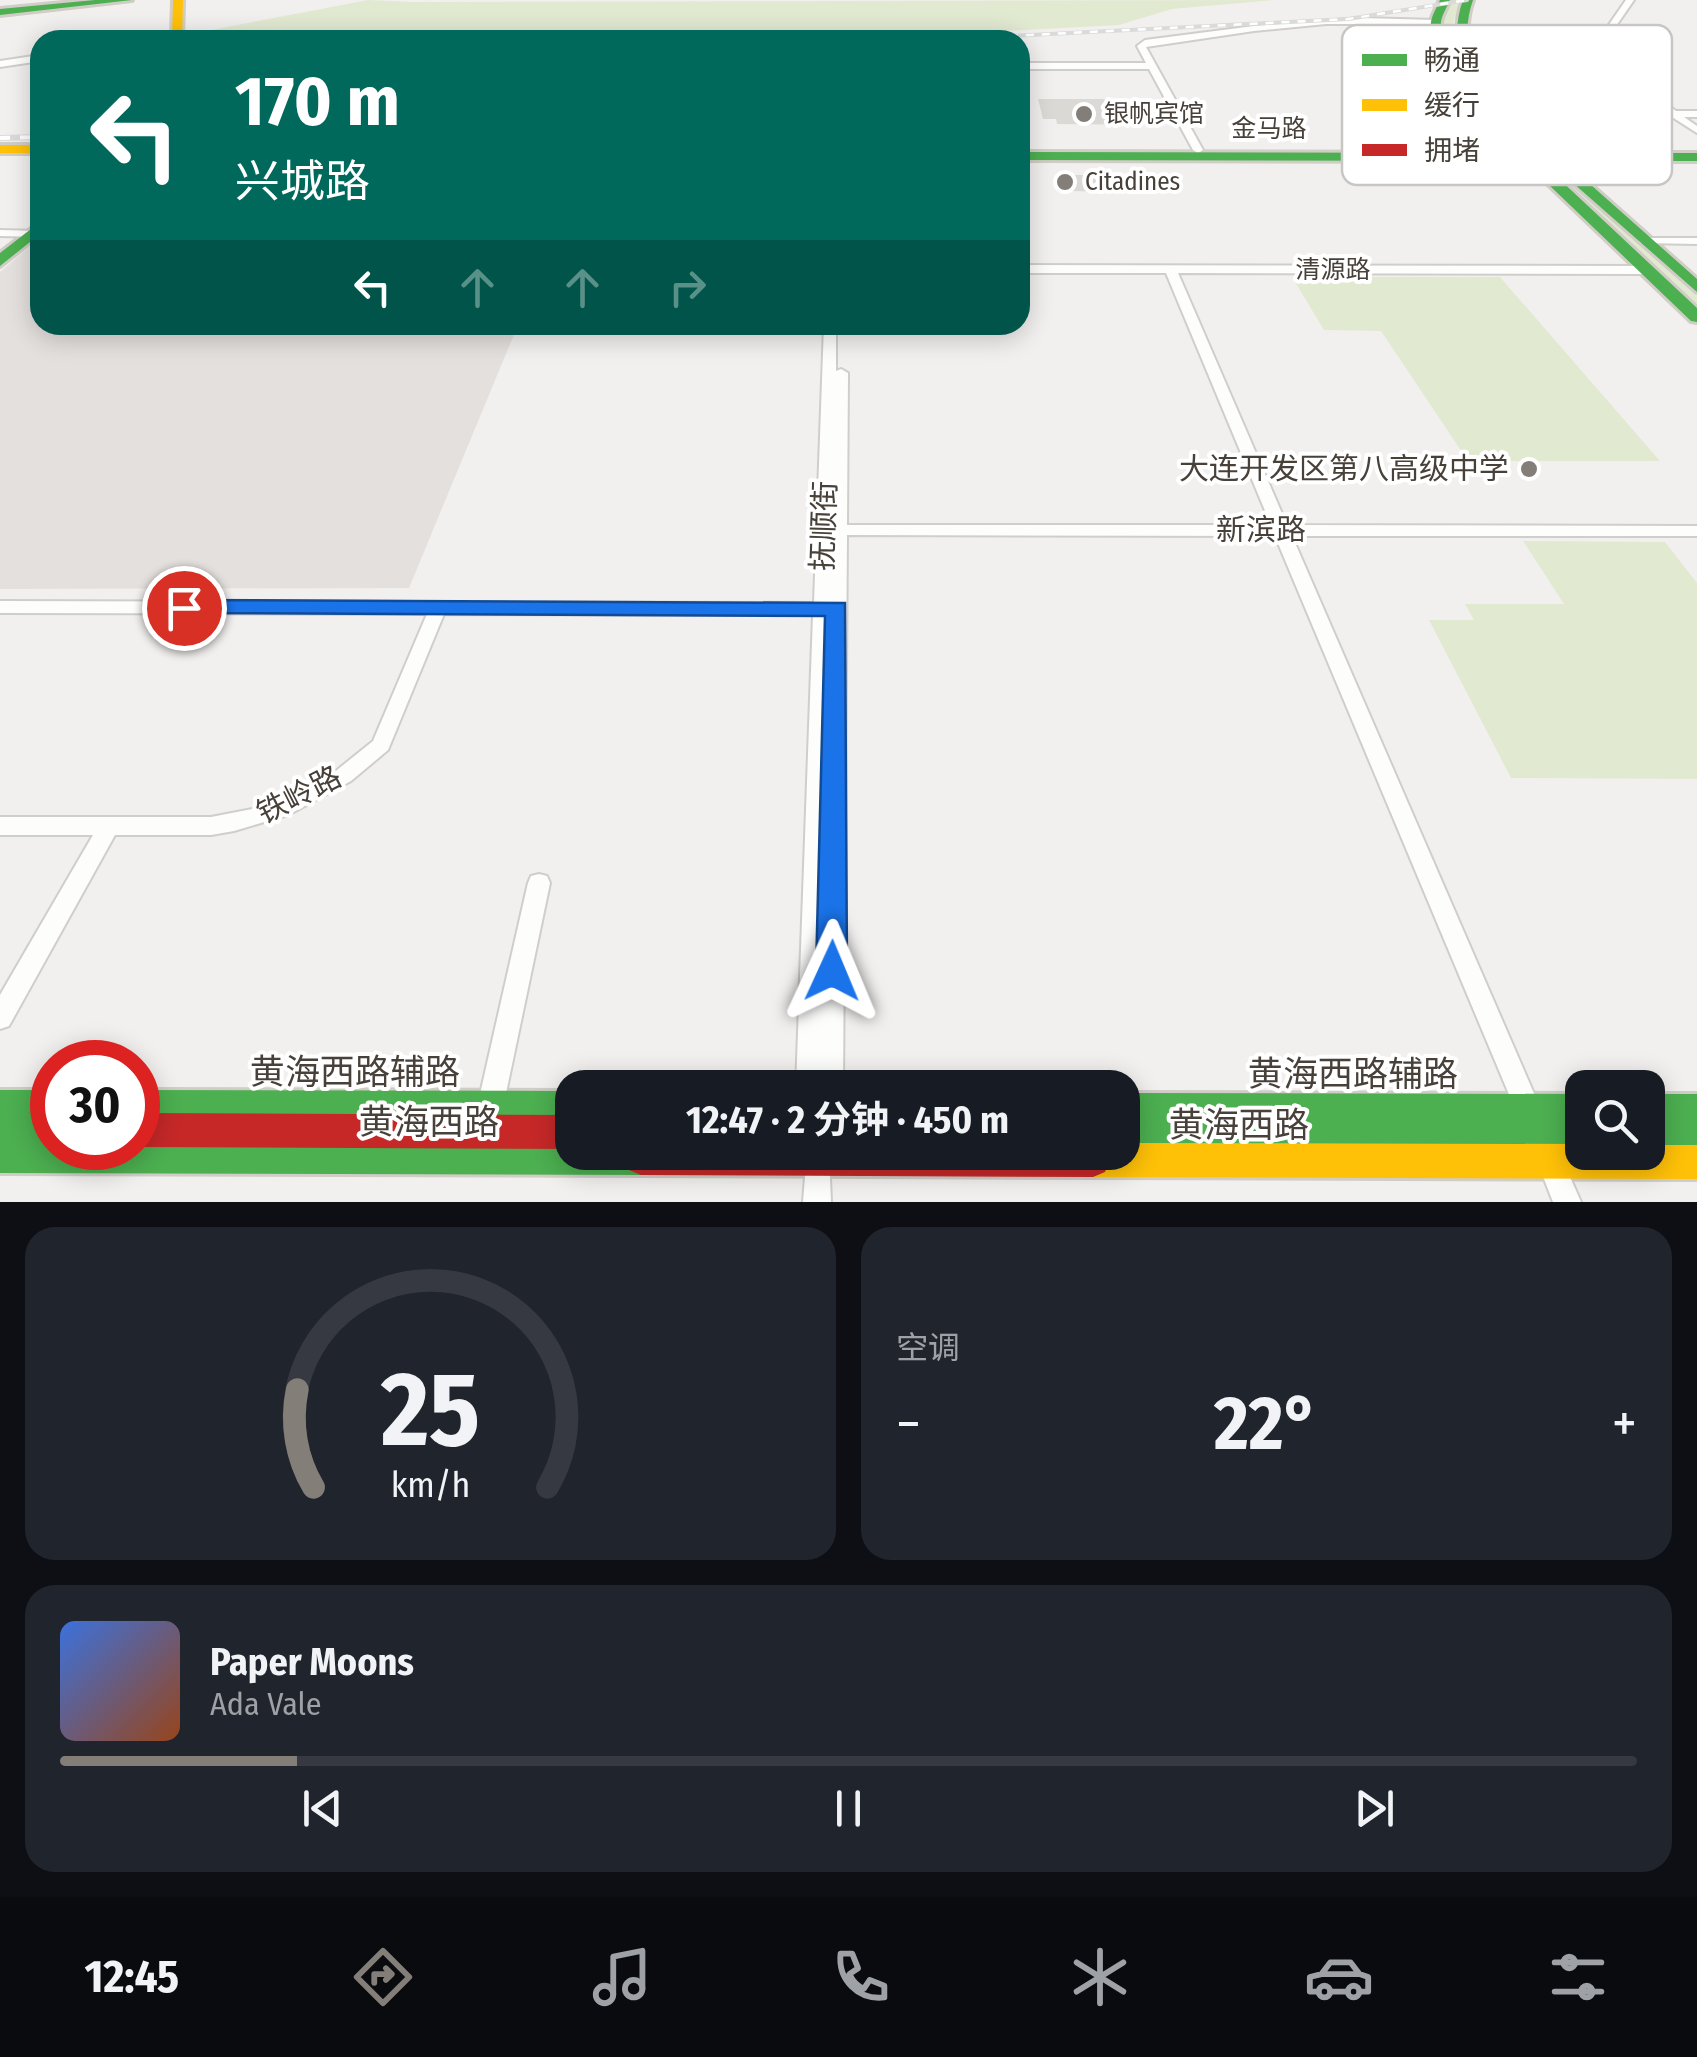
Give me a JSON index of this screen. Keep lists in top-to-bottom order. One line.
{"streets":{"main road":["金马路","黄海西路辅路","黄海西路"],"street":["清源路","抚顺街","新滨路","铁岭路"]},"crossings":[["抚顺街","新滨路"]],"places":["银帆宾馆","Citadines","大连开发区第八高级中学"],"legend":["畅通","缓行","拥堵"],"page":{"turn":["170 m","兴城路"],"limit":"30","trip":"12:47 · 2 分钟 · 450 m","tile":"空调","heat":["−","22°","+"],"song":["Paper Moons","Ada Vale"],"tabs":"12:45","gauge":["25","km/h"]}}
